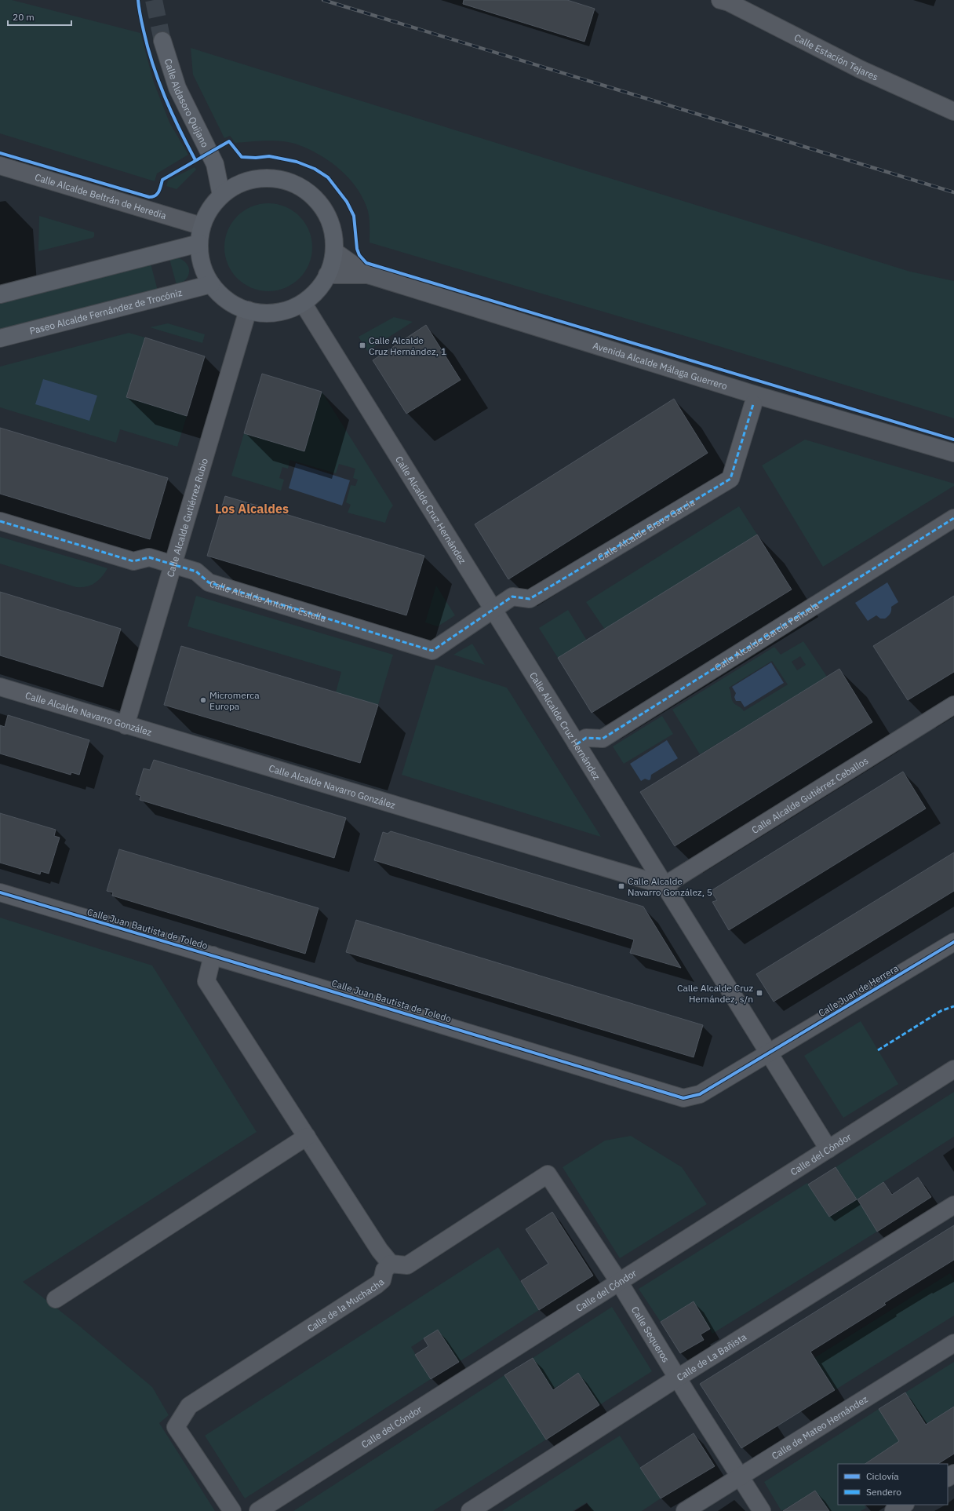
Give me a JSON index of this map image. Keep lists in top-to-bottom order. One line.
{"streets":{"main road":["Calle Aldasoro Quijano","Paseo Alcalde Fernández de Trocóniz"],"street":["Calle Estación Tejares","Calle Alcalde Beltrán de Heredia","Avenida Alcalde Málaga Guerrero","Calle Alcalde Cruz Hernández","Calle Alcalde Gutiérrez Rubio","Calle Alcalde Bravo García","Calle Alcalde Antonio Estella","Calle Alcalde García Peñuela","Calle Alcalde Navarro González","Calle Alcalde Gutiérrez Ceballos","Calle Juan Bautista de Toledo","Calle Juan de Herrera","Calle del Cóndor","Calle de la Muchacha","Calle Sequeros","Calle de La Bañista","Calle de Mateo Hernández"]},"crossings":[["Calle Alcalde Cruz Hernández","Calle Alcalde Bravo García"],["Calle Alcalde Cruz Hernández","Calle Alcalde Antonio Estella"],["Calle Alcalde Cruz Hernández","Calle Alcalde García Peñuela"],["Calle Alcalde Cruz Hernández","Calle Alcalde Navarro González"],["Calle Alcalde Cruz Hernández","Calle Alcalde Gutiérrez Ceballos"],["Calle Alcalde Cruz Hernández","Calle Juan Bautista de Toledo"],["Calle Alcalde Cruz Hernández","Calle Juan de Herrera"],["Calle Alcalde Cruz Hernández","Calle del Cóndor"],["Calle Alcalde Gutiérrez Rubio","Calle Alcalde Antonio Estella"],["Calle Alcalde Gutiérrez Rubio","Calle Alcalde Navarro González"],["Calle Alcalde Bravo García","Calle Alcalde Antonio Estella"],["Calle Alcalde Navarro González","Calle Alcalde Gutiérrez Ceballos"],["Calle Juan Bautista de Toledo","Calle Juan de Herrera"],["Calle del Cóndor","Calle Sequeros"],["Calle de la Muchacha","Calle Sequeros"],["Calle Sequeros","Calle de La Bañista"],["Calle Sequeros","Calle de Mateo Hernández"]],"districts":["Los Alcaldes"],"places":{"transit":["Calle Alcalde Cruz Hernández, 1","Calle Alcalde Navarro González, 5","Calle Alcalde Cruz Hernández, s/n"],"other":["Micromerca Europa"]},"legend":["Ciclovía","Sendero"],"scale_bar":"20 m"}
